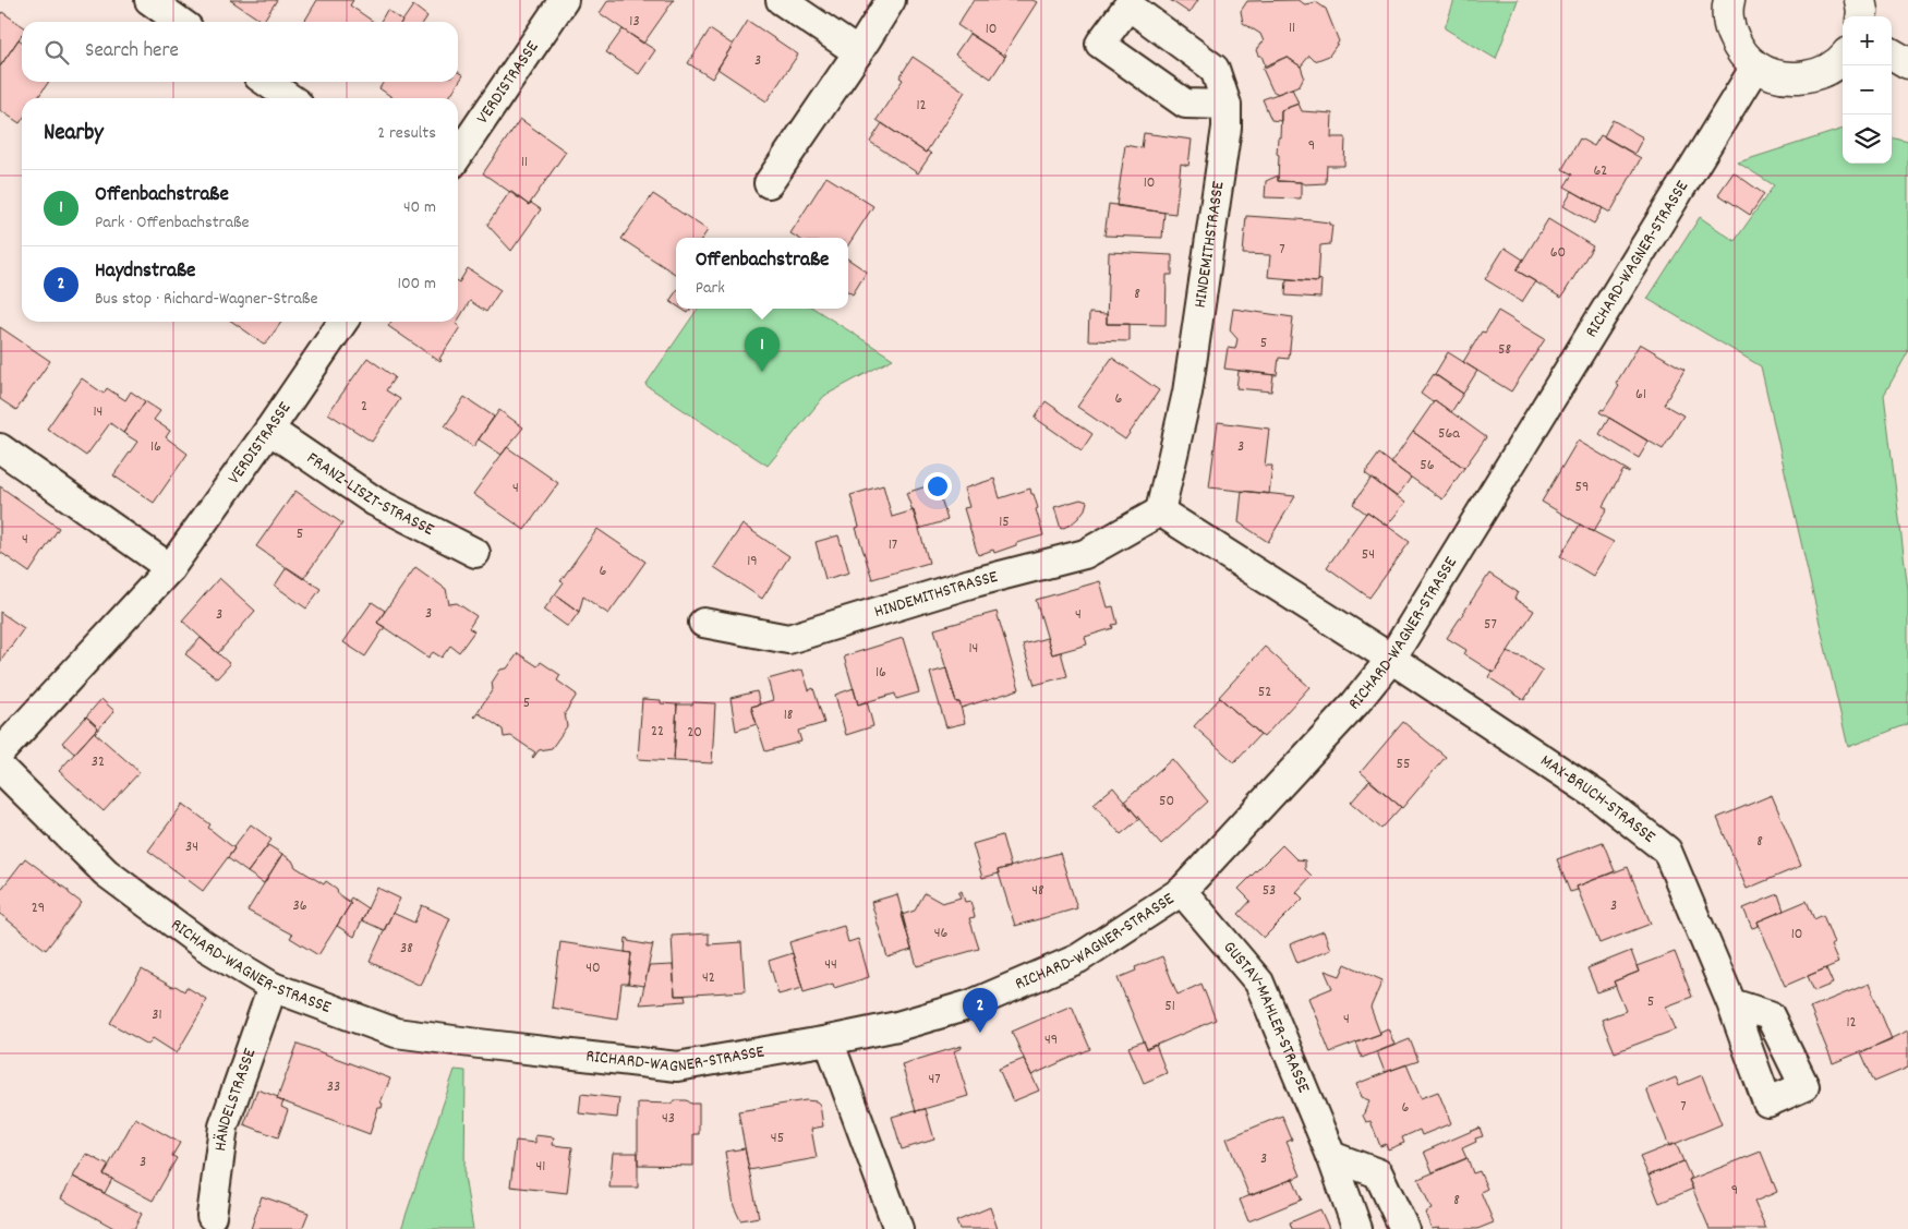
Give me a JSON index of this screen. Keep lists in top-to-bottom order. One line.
{"streets":{"street":["VERDISTRASSE","HINDEMITHSTRASSE","RICHARD-WAGNER-STRASSE","FRANZ-LISZT-STRASSE","MAX-BRUCH-STRASSE","GUSTAV-MAHLER-STRASSE","HÄNDELSTRASSE"]},"crossings":[["VERDISTRASSE","FRANZ-LISZT-STRASSE"],["RICHARD-WAGNER-STRASSE","MAX-BRUCH-STRASSE"],["RICHARD-WAGNER-STRASSE","GUSTAV-MAHLER-STRASSE"],["RICHARD-WAGNER-STRASSE","HÄNDELSTRASSE"]],"house_numbers":["13","11","10","3","12","9","11","62","10","7","60","8","5","58","61","6","2","14","56a","16","3","56","59","4","15","5","4","17","54","19","6","3","3","4","57","14","16","52","5","18","22","20","32","55","50","8","34","48","53","36","3","29","46","10","38","44","40","42","5","51","31","4","12","49","47","33","7","6","43","45","3","3","41","9","8"],"page":{"map_buttons":["+","−"],"search":"Search here","heading":["Nearby","2 results"],"list":[{"mark":"1","name":"Offenbachstraße","note":"Park · Offenbachstraße","value":"40 m"},{"mark":"2","name":"Haydnstraße","note":"Bus stop · Richard-Wagner-Straße","value":"100 m"}],"popup":["Offenbachstraße","Park"],"pins":["1","2"]}}
